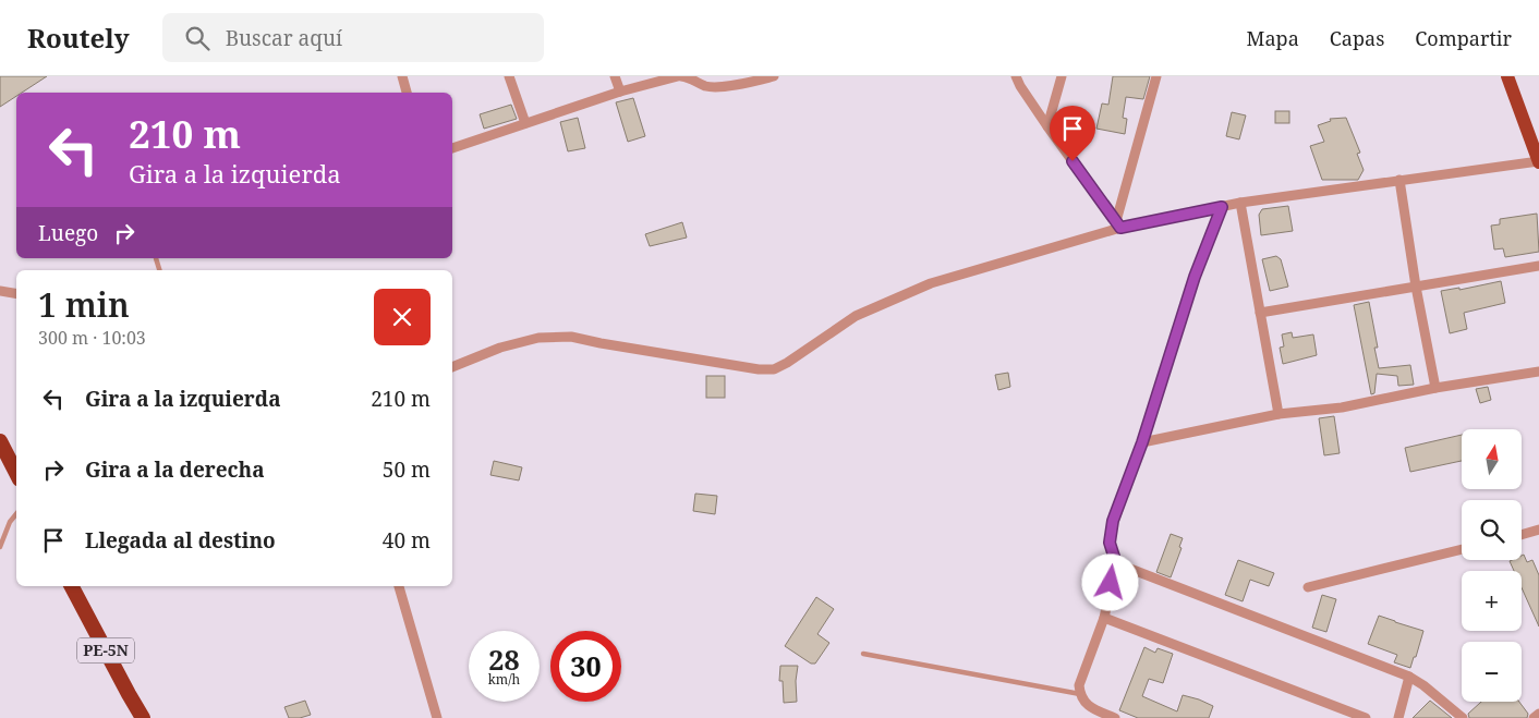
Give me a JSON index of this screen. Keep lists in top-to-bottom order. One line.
{"streets":{"highway":["PE-5N"]},"north":"top","page":{"header":"Routely","search":"Buscar aquí","nav":["Mapa","Capas","Compartir"],"turn":["210 m","Gira a la izquierda"],"then":"Luego","heading":["1 min","300 m · 10:03"],"list":[{"name":"Gira a la izquierda","value":"210 m"},{"name":"Gira a la derecha","value":"50 m"},{"name":"Llegada al destino","value":"40 m"}],"map_buttons":["+","−"],"speed":"28 km/h","limit":"30"}}
